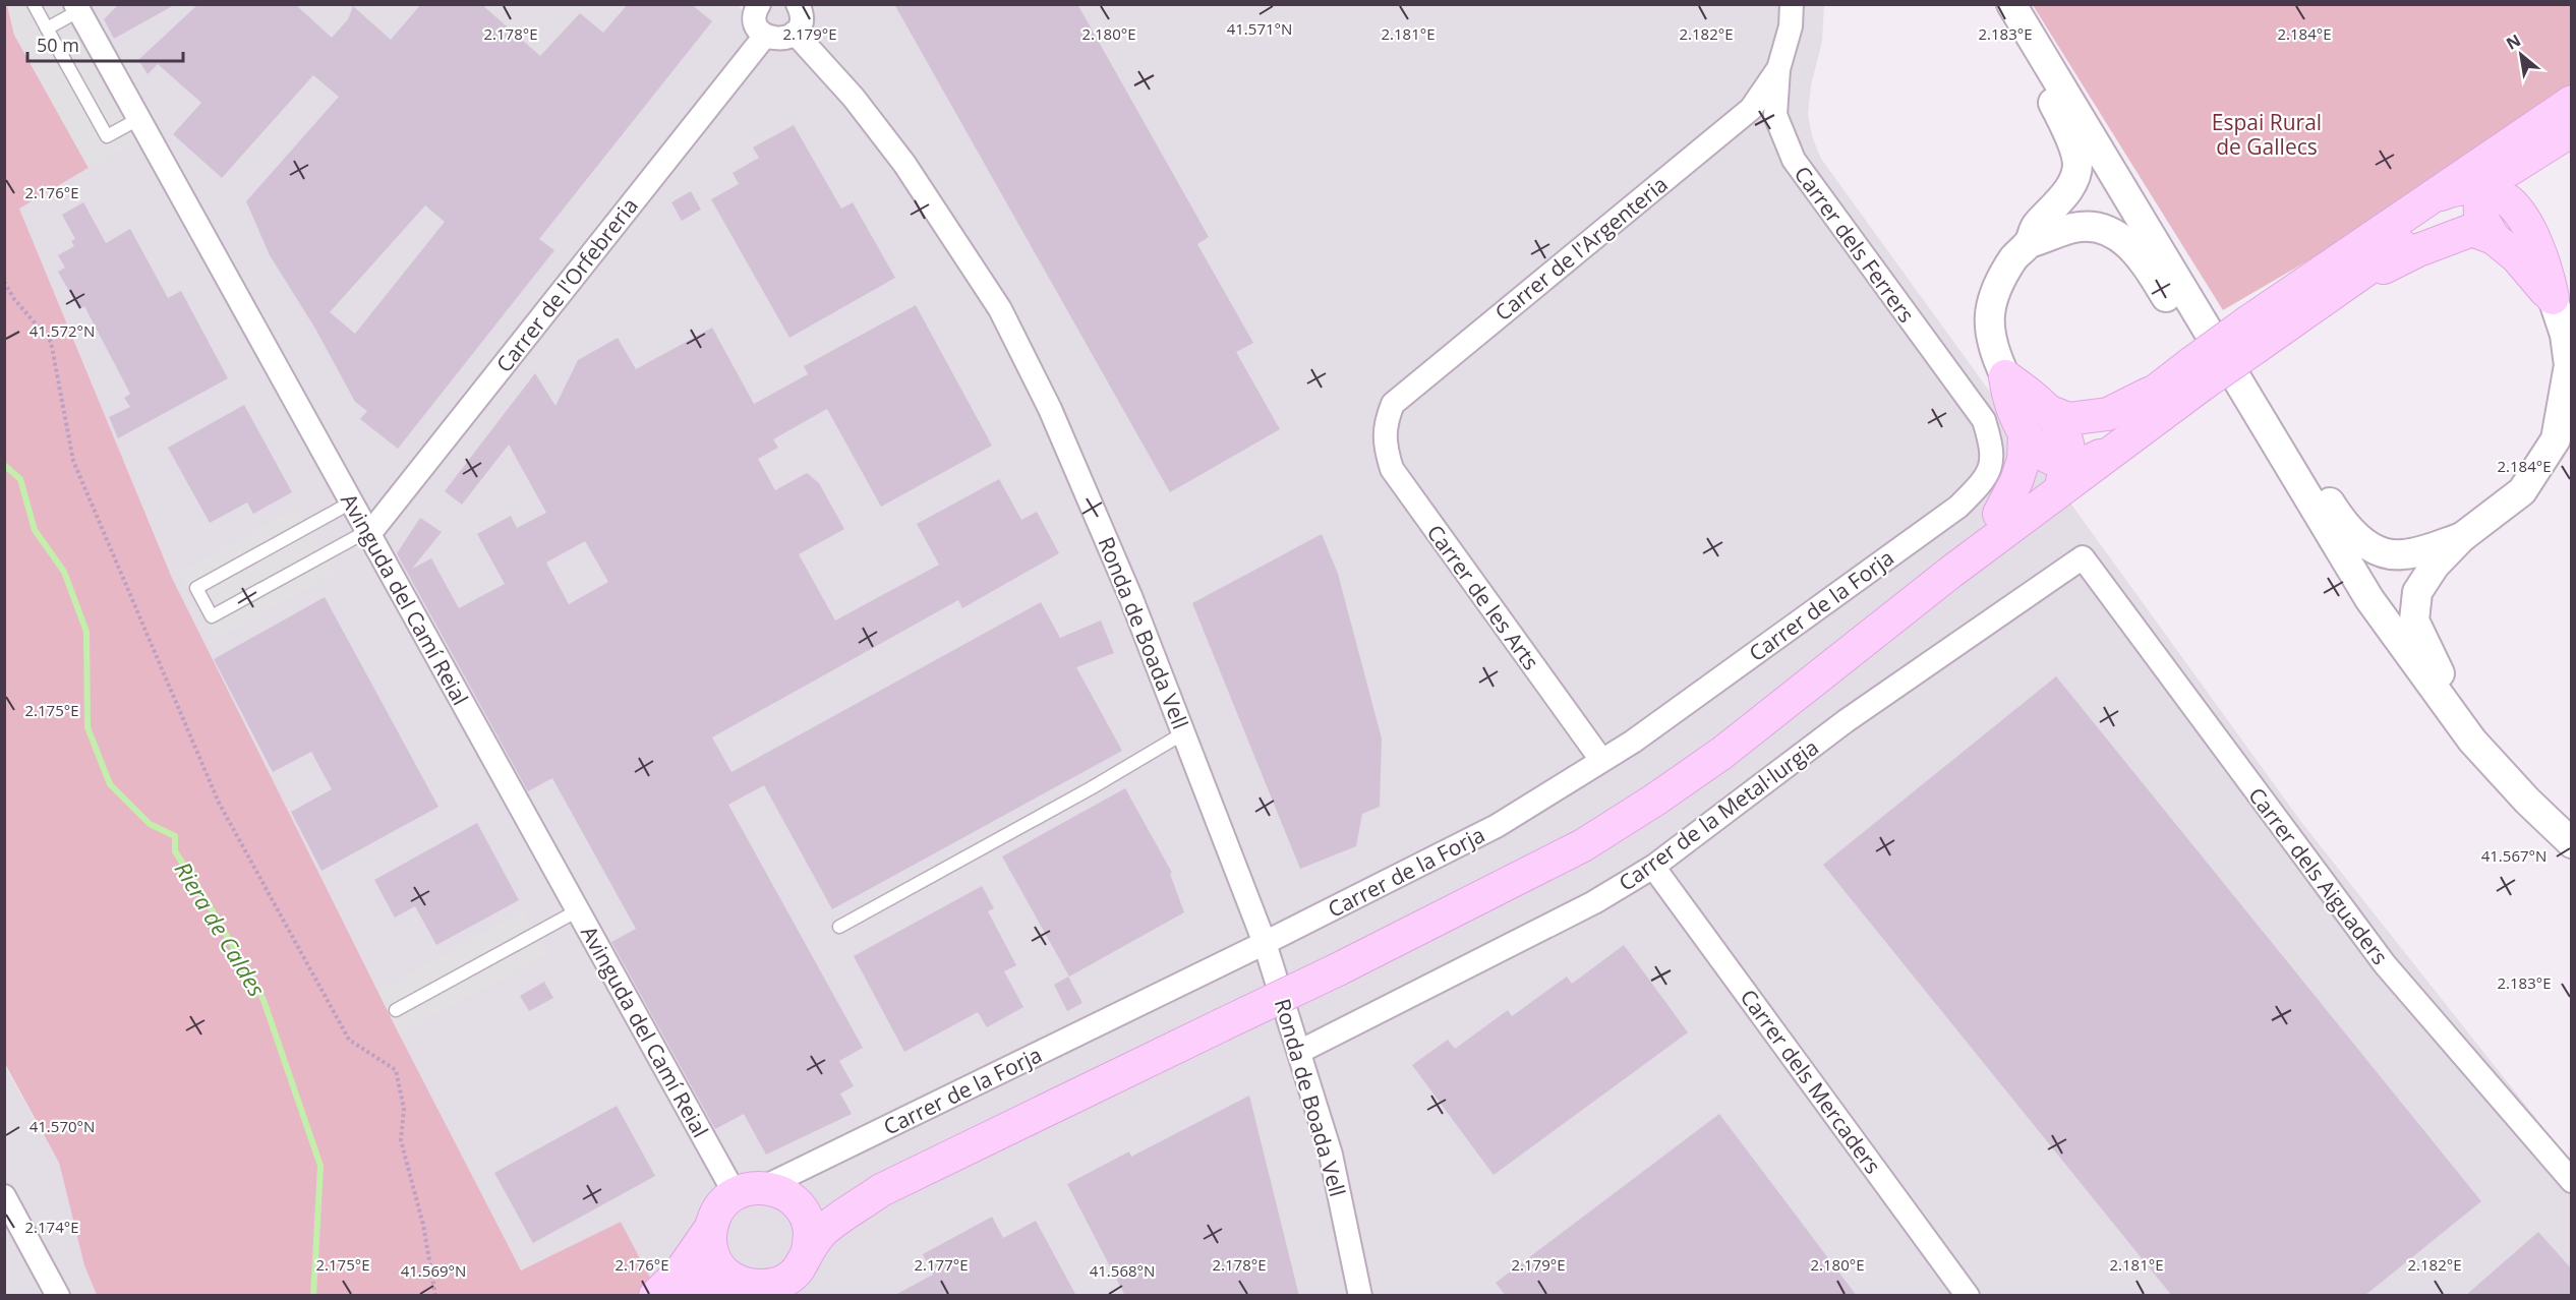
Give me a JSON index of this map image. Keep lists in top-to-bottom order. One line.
{"streets":{"street":["Carrer dels Ferrers","Carrer de l'Argenteria","Carrer de l'Orfebreria","Carrer de les Arts","Avinguda del Camí Reial","Carrer de la Forja","Ronda de Boada Vell","Carrer de la Metal·lurgia","Carrer dels Aiguaders","Carrer dels Mercaders"]},"crossings":[["Carrer dels Ferrers","Carrer de l'Argenteria"],["Carrer dels Ferrers","Carrer de la Forja"],["Carrer de l'Argenteria","Carrer de les Arts"],["Carrer de l'Orfebreria","Avinguda del Camí Reial"],["Carrer de les Arts","Carrer de la Forja"],["Avinguda del Camí Reial","Carrer de la Forja"],["Carrer de la Forja","Ronda de Boada Vell"],["Ronda de Boada Vell","Carrer de la Metal·lurgia"],["Carrer de la Metal·lurgia","Carrer dels Aiguaders"],["Carrer de la Metal·lurgia","Carrer dels Mercaders"]],"water":["Riera de Caldes"],"parks":["Espai Rural de Gallecs"],"scale_bar":"50 m","north":"top left","coordinates":["41.571°N","2.178°E","2.179°E","2.180°E","2.181°E","2.182°E","2.184°E","2.183°E","2.176°E","41.572°N","2.175°E","41.567°N","41.570°N","2.174°E","2.177°E","41.569°N","41.568°N"]}
